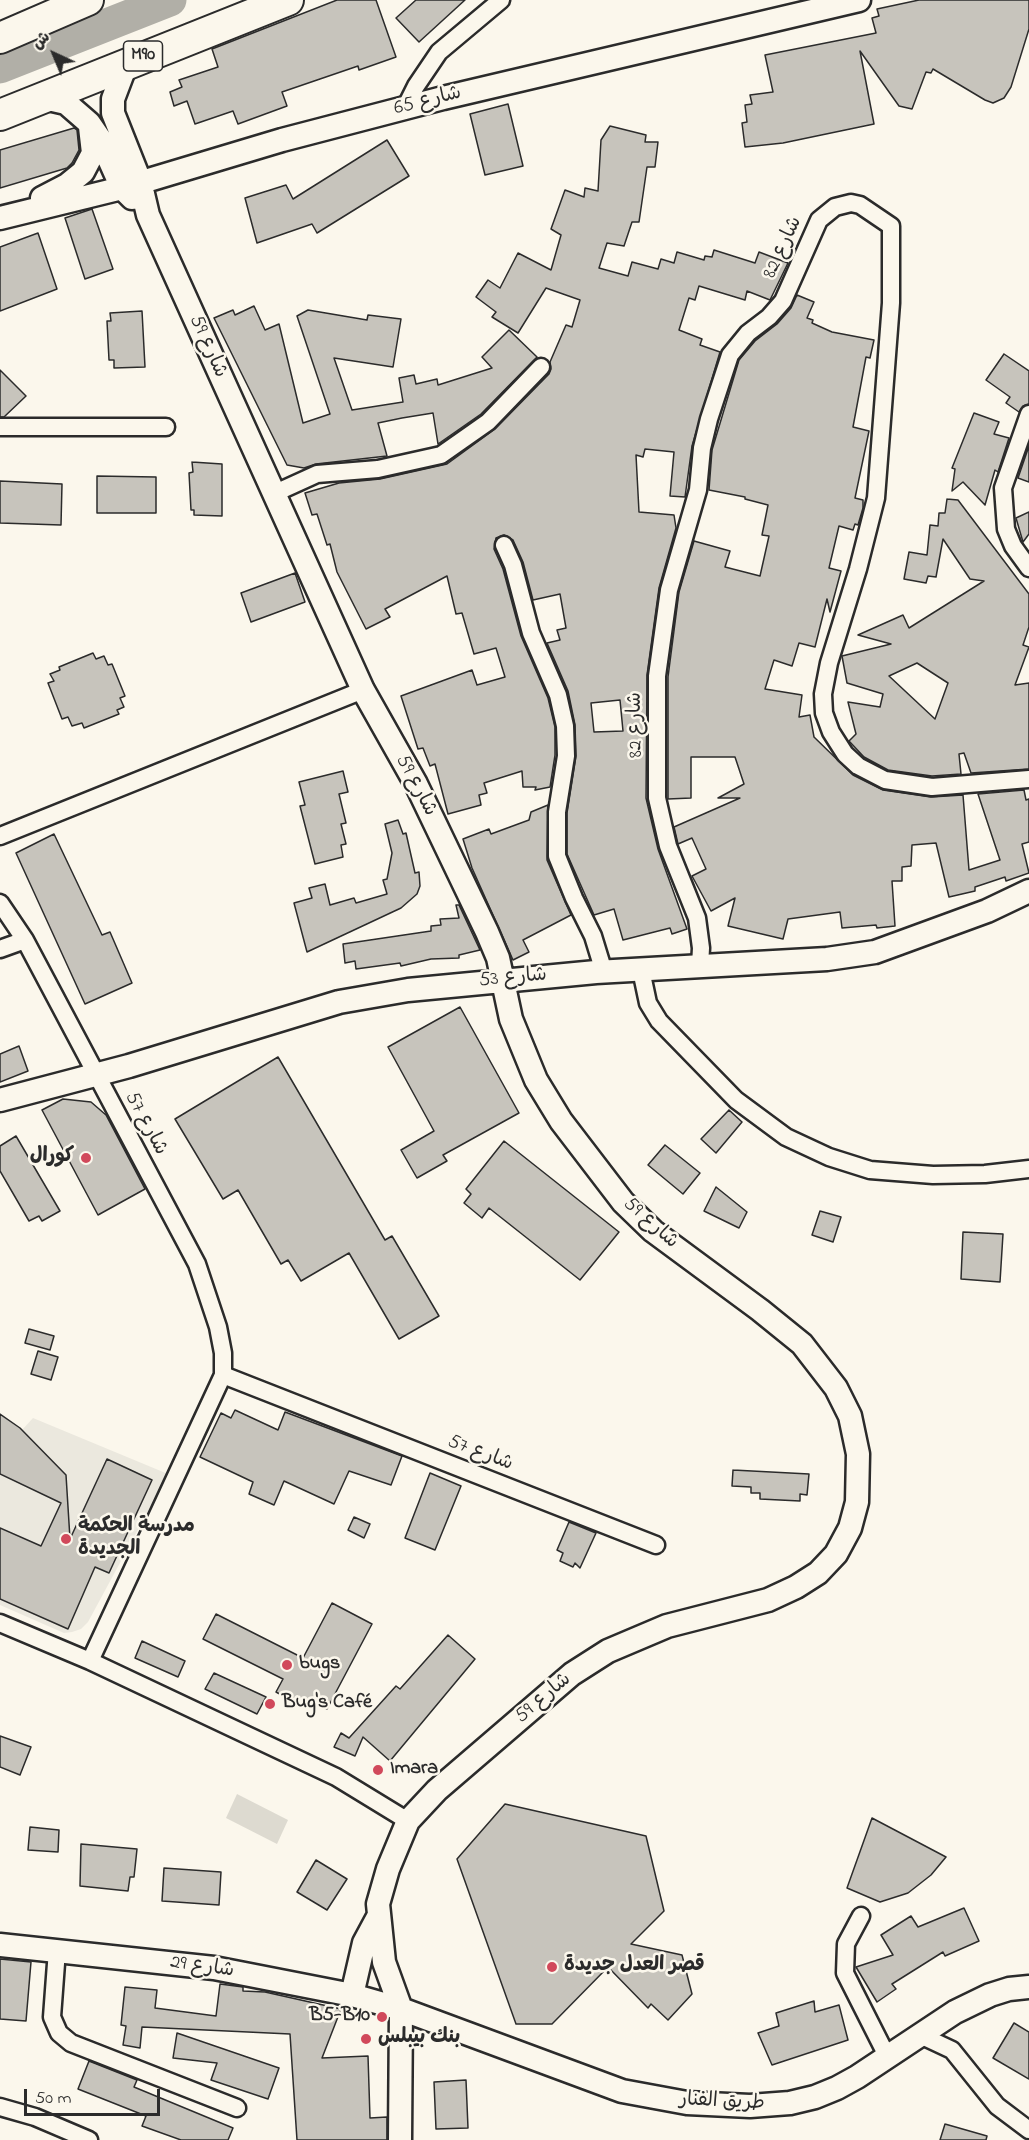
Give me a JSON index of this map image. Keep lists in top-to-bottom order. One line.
{"streets":{"highway":["M90"],"street":["شارع 65","شارع 82","شارع 59","شارع 53","شارع 57","شارع 29","طريق الفنار"]},"crossings":[["شارع 65","شارع 59"],["شارع 82","شارع 53"],["شارع 59","شارع 53"],["شارع 59","شارع 29"],["شارع 59","طريق الفنار"],["شارع 53","شارع 57"],["شارع 29","طريق الفنار"]],"places":["كورال","مدرسة الحكمة الجديدة","bugs","Bug's Café","Imara","قصر العدل جديدة","B5-B10","بنك بيبلس"],"scale_bar":"50 m","north":"top left"}
